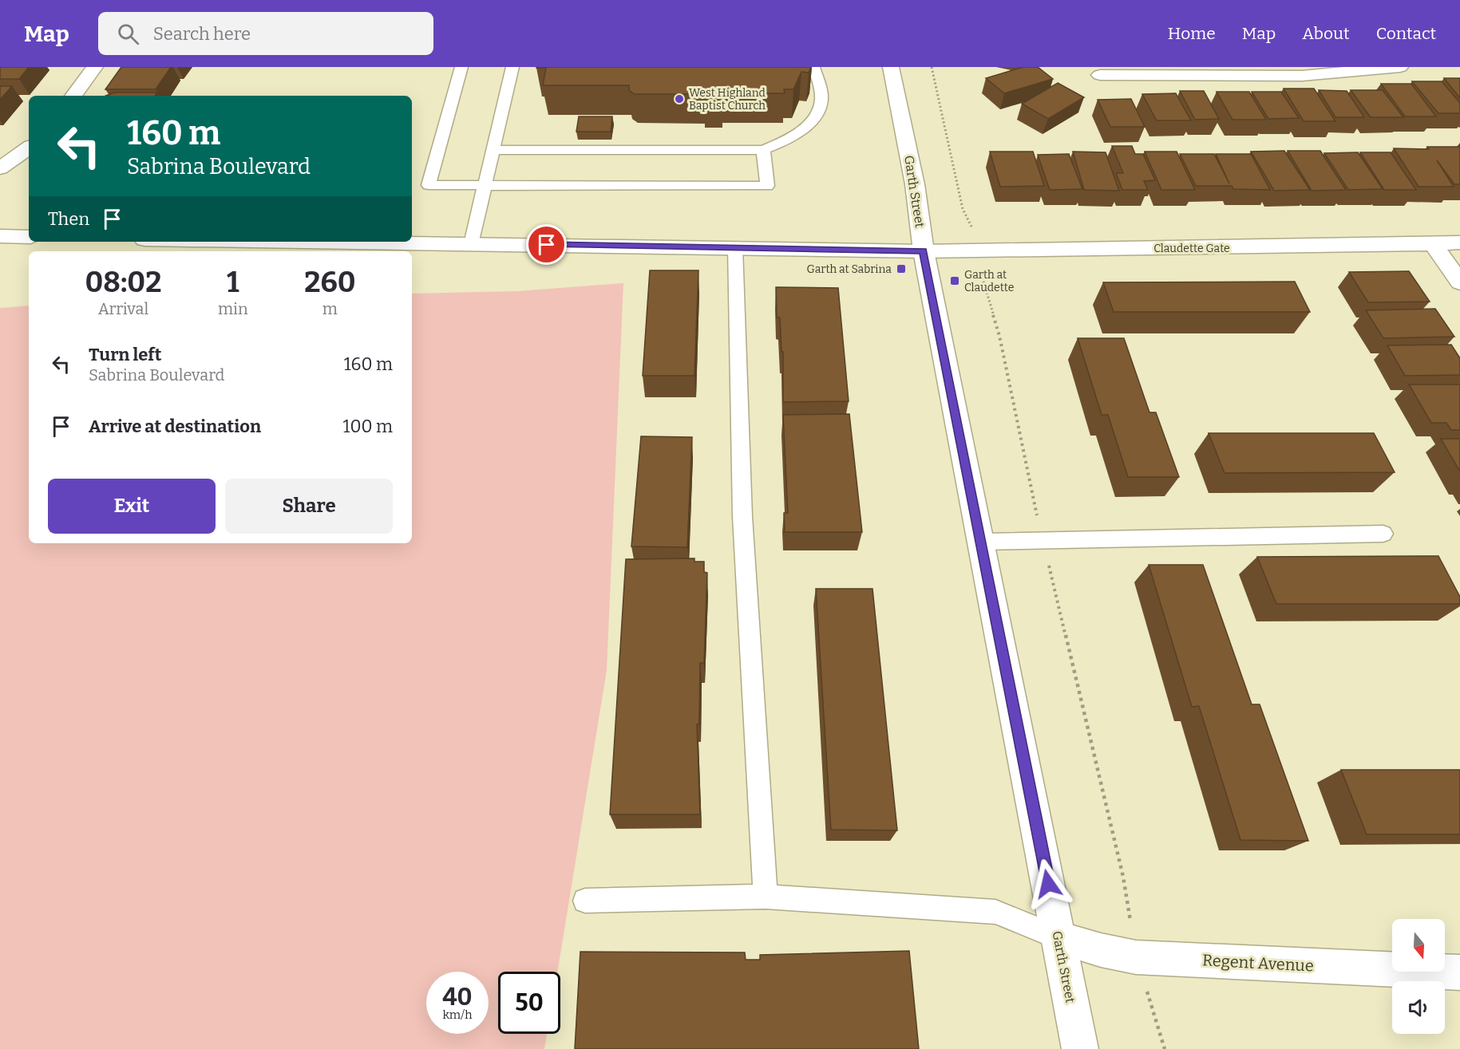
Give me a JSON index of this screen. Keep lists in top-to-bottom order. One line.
{"streets":{"street":["Garth Street","Claudette Gate","Regent Avenue"]},"crossings":[["Garth Street","Claudette Gate"],["Garth Street","Regent Avenue"]],"places":{"other":["West Highland Baptist Church"],"transit":["Garth at Sabrina","Garth at Claudette"]},"north":"bottom","page":{"header":"Map","search":"Search here","nav":["Home","Map","About","Contact"],"turn":["160 m","Sabrina Boulevard"],"then":"Then","eta":["08:02","Arrival","1","min","260","m"],"list":[{"name":"Turn left","note":"Sabrina Boulevard","value":"160 m"},{"name":"Arrive at destination","value":"100 m"}],"buttons":["Exit","Share"],"speed":"40 km/h","limit":"50"}}
